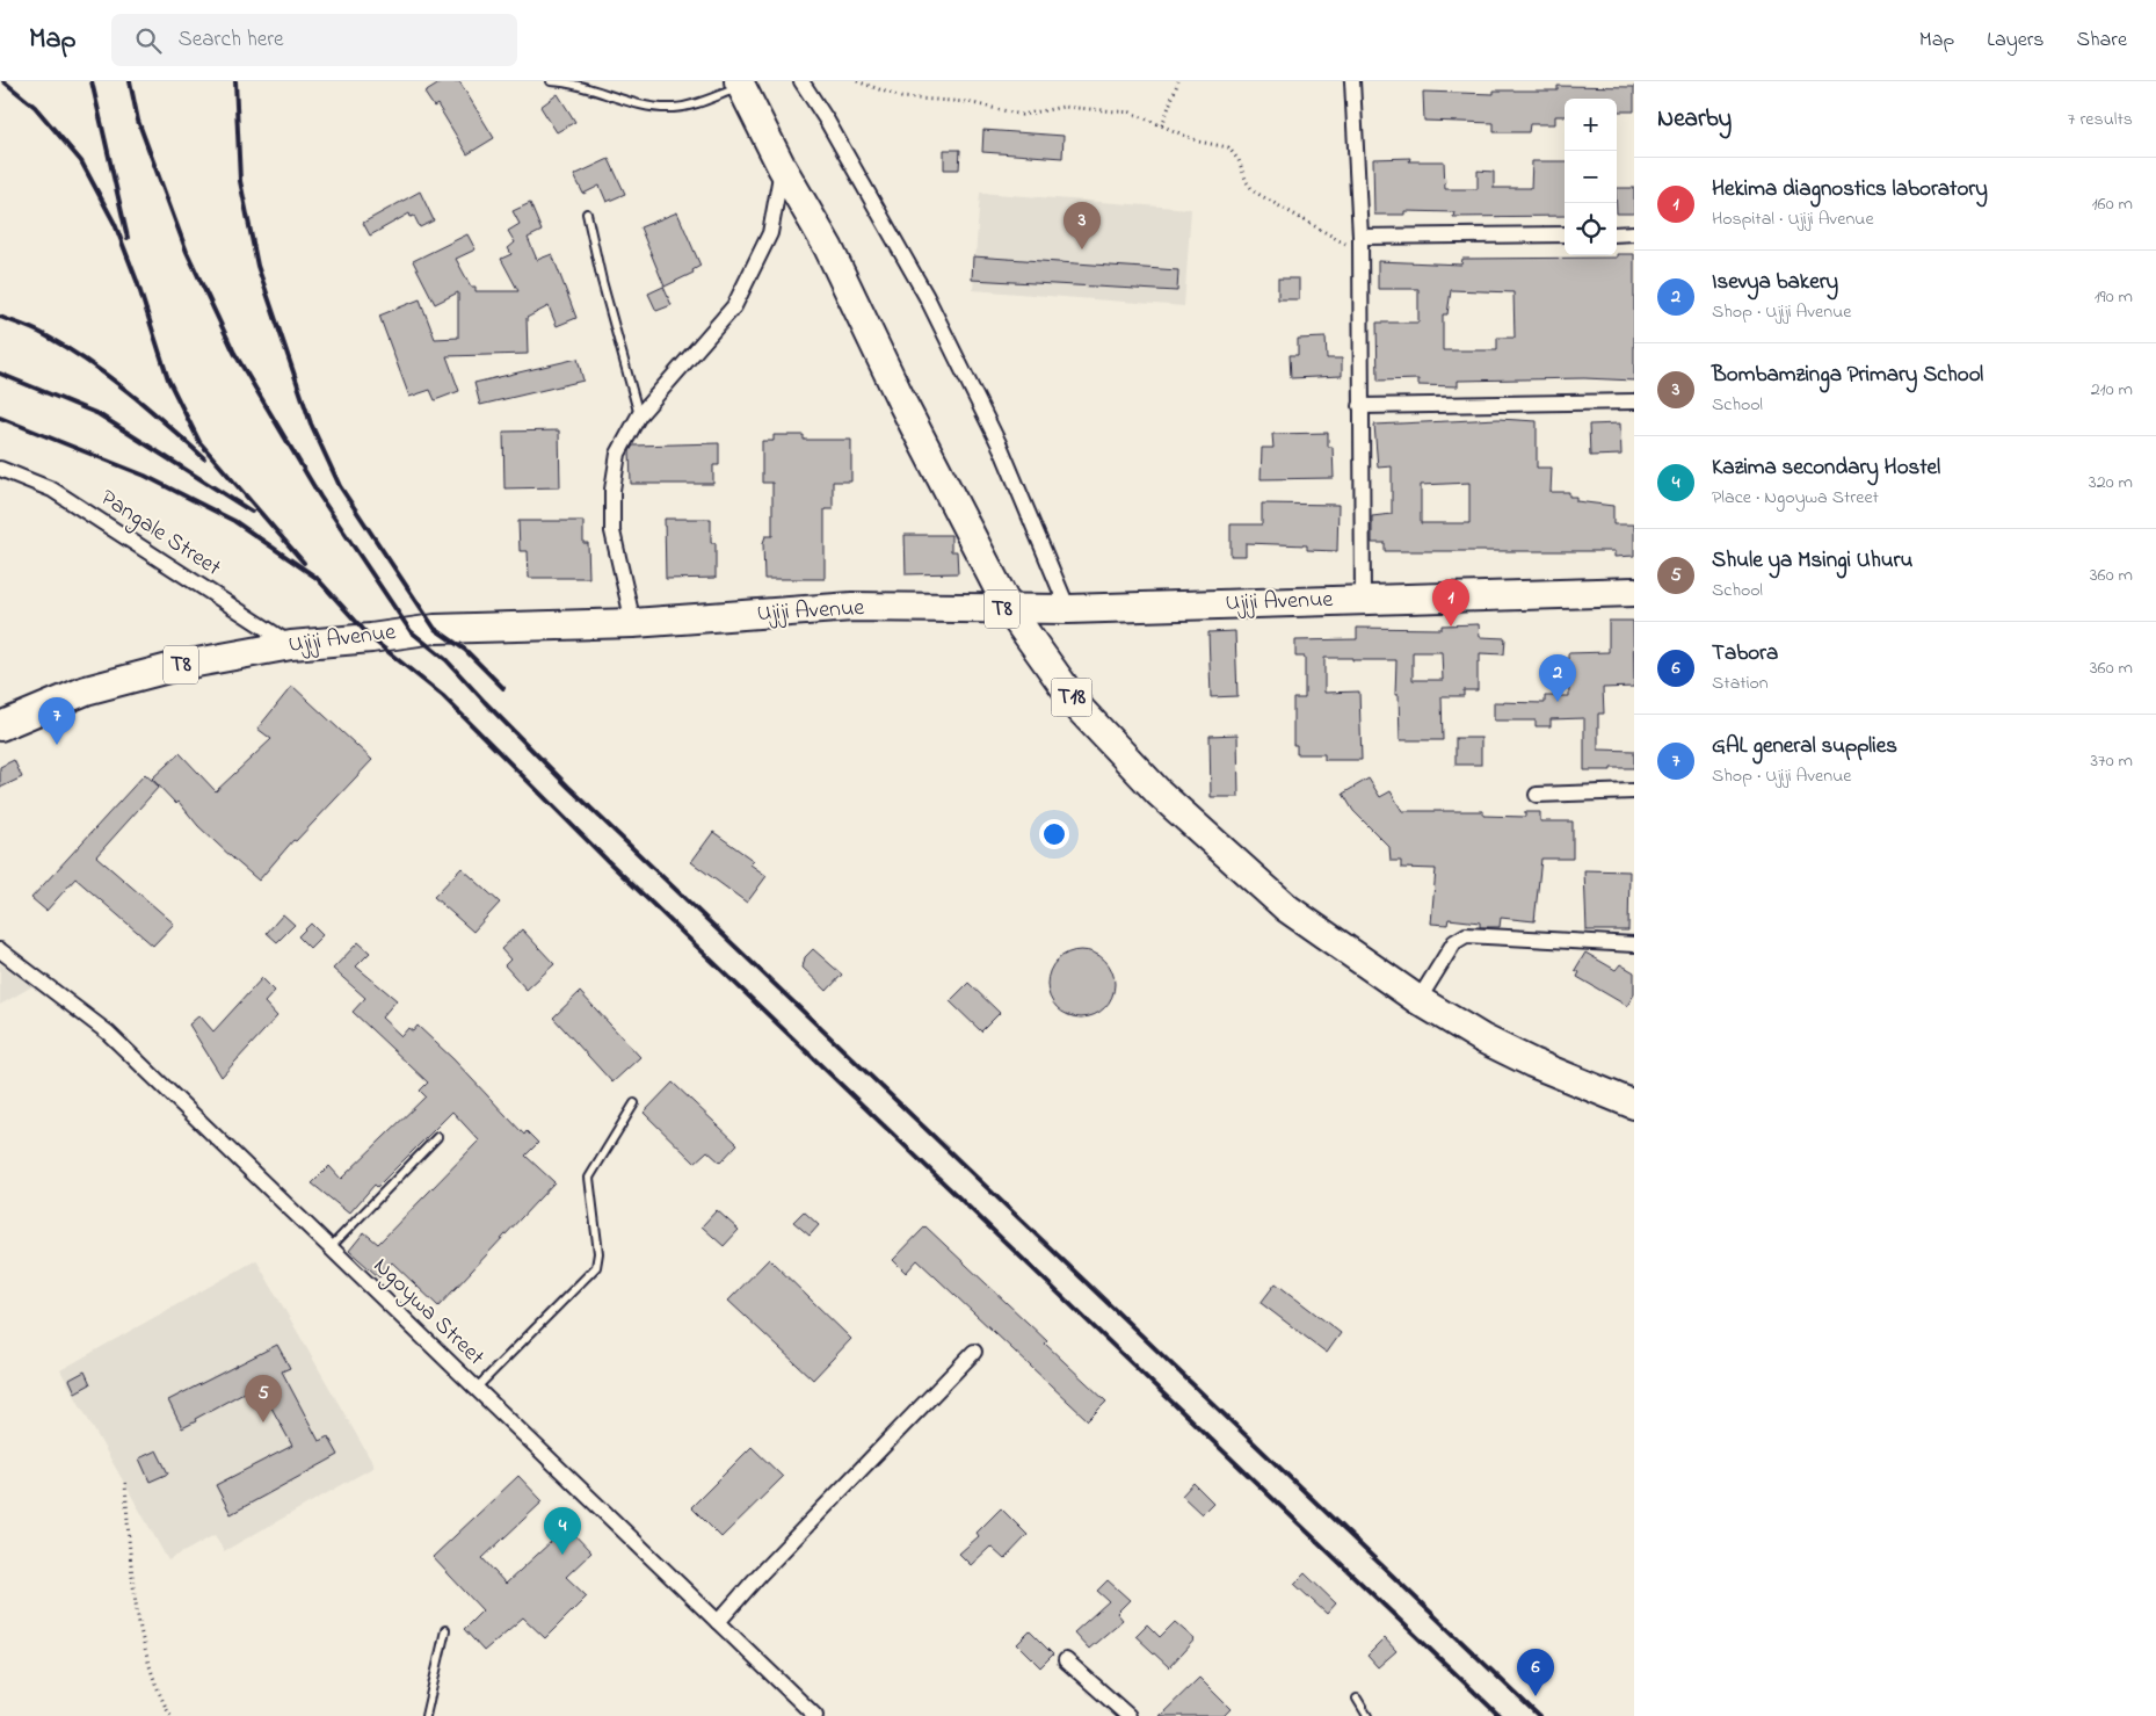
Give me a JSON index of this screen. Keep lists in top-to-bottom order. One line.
{"streets":{"highway":["Ujiji Avenue","T8","T18"],"street":["Pangale Street","Ngoywa Street"]},"crossings":[["Pangale Street","Ujiji Avenue"],["Ujiji Avenue","T18"]],"page":{"header":"Map","search":"Search here","nav":["Map","Layers","Share"],"heading":["Nearby","7 results"],"map_buttons":["+","−"],"list":[{"mark":"1","name":"Hekima diagnostics laboratory","note":"Hospital · Ujiji Avenue","value":"160 m"},{"mark":"2","name":"Isevya bakery","note":"Shop · Ujiji Avenue","value":"190 m"},{"mark":"3","name":"Bombamzinga Primary School","note":"School","value":"210 m"},{"mark":"4","name":"Kazima secondary Hostel","note":"Place · Ngoywa Street","value":"320 m"},{"mark":"5","name":"Shule ya Msingi Uhuru","note":"School","value":"360 m"},{"mark":"6","name":"Tabora","note":"Station","value":"360 m"},{"mark":"7","name":"GAL general supplies","note":"Shop · Ujiji Avenue","value":"370 m"}],"pins":["3","1","2","7","5","4","6"]}}
